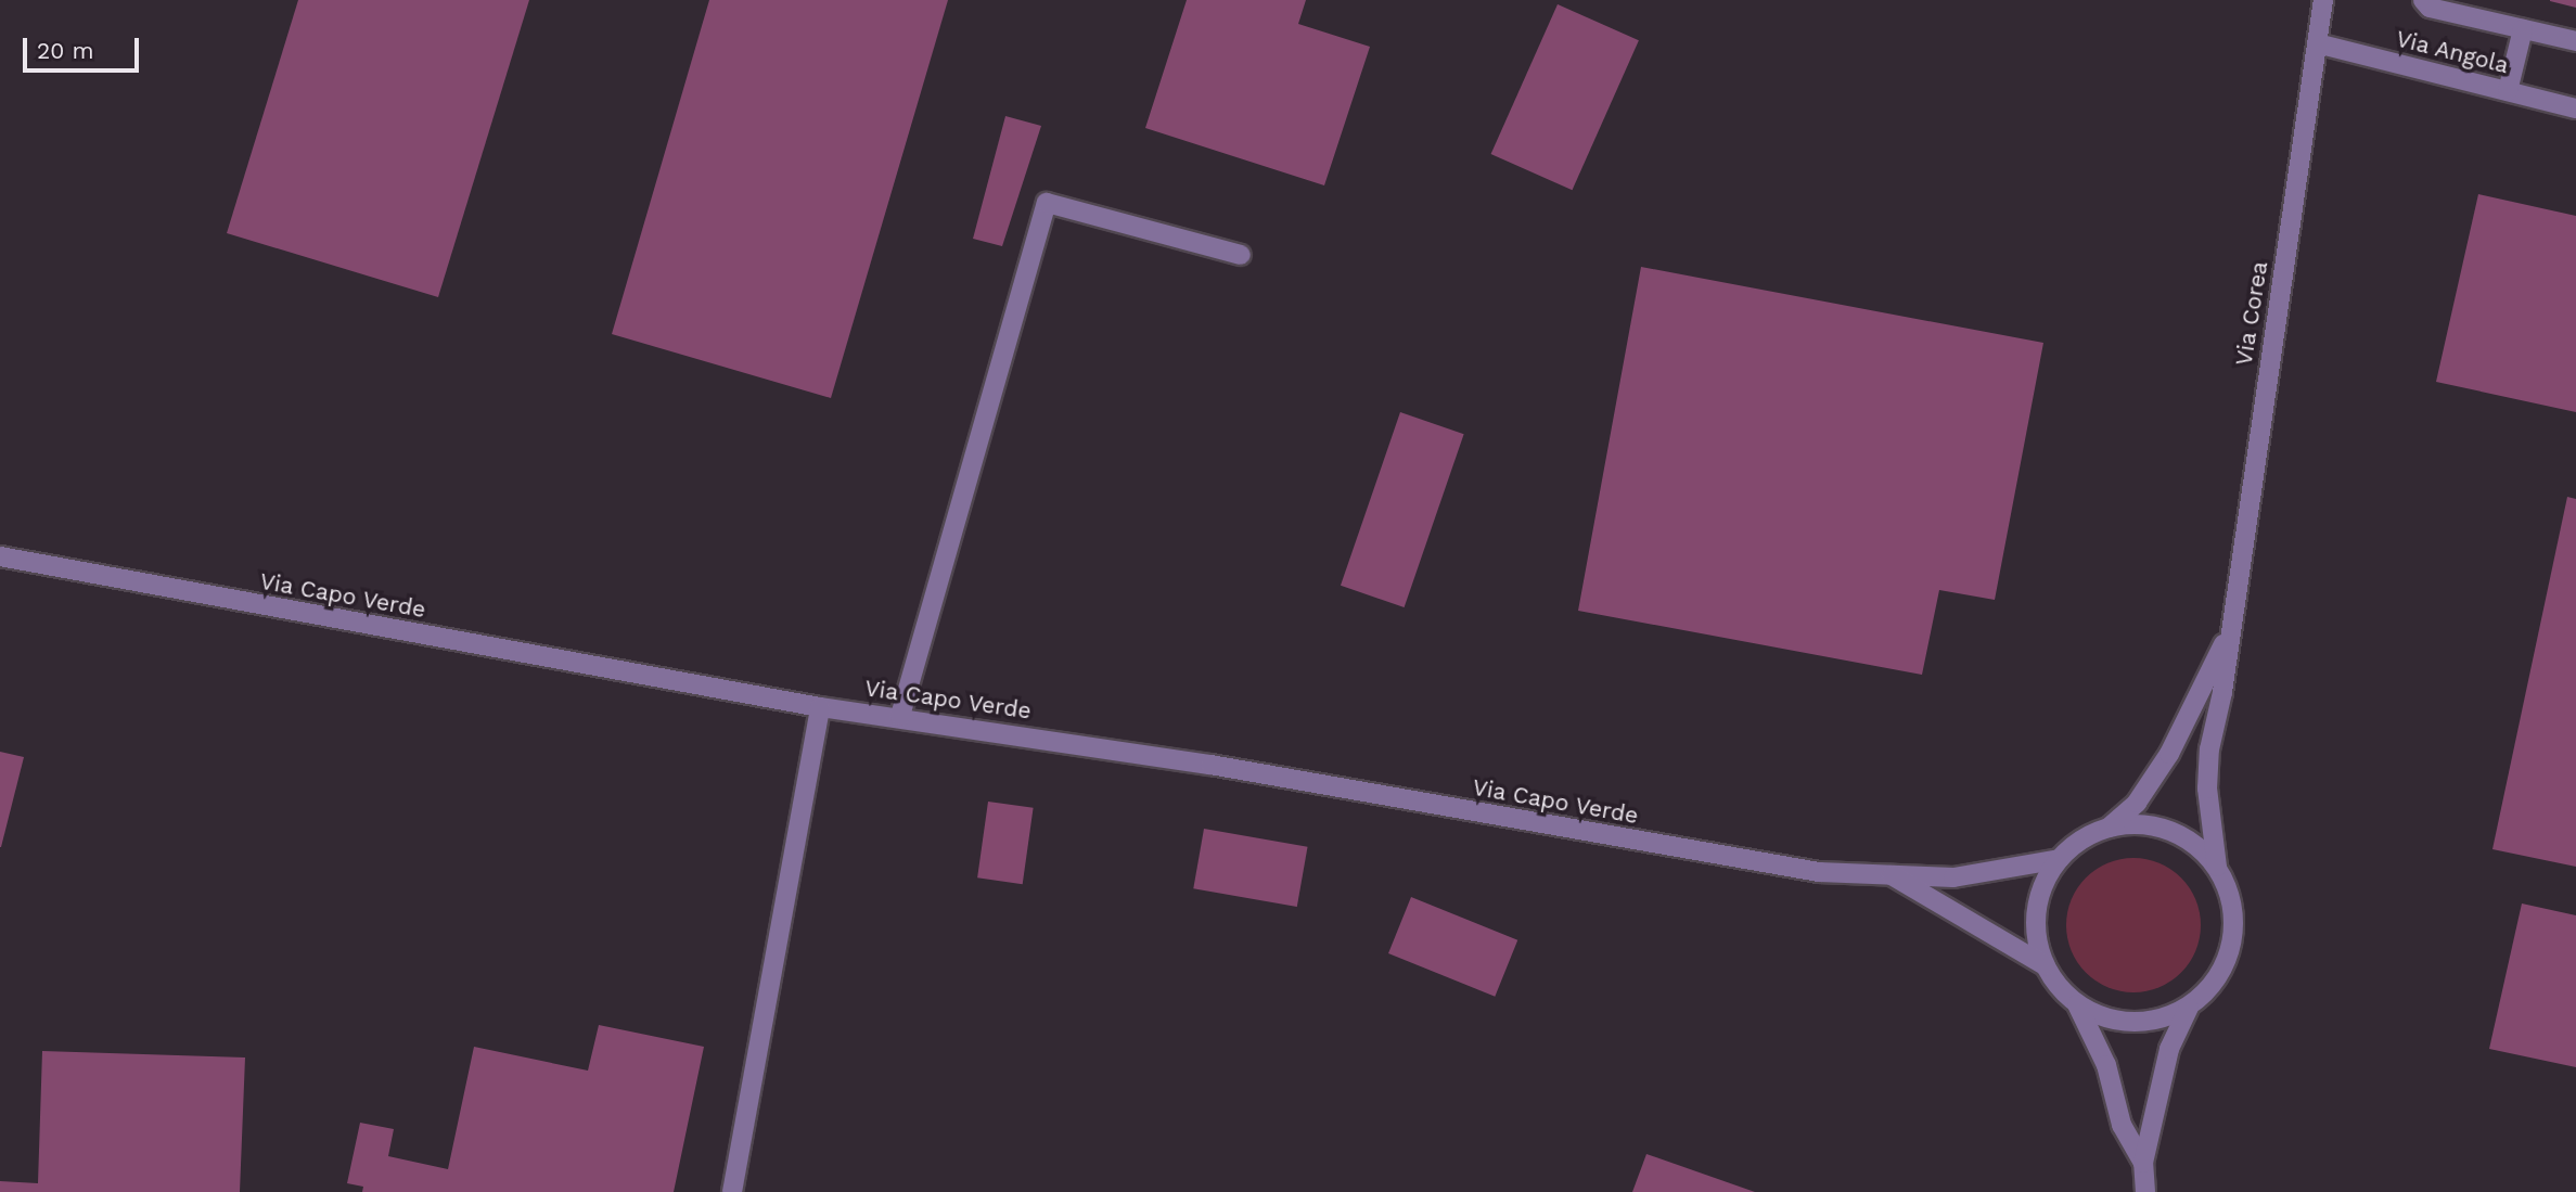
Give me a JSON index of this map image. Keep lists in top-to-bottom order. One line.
{"streets":{"street":["Via Angola","Via Corea","Via Capo Verde"]},"crossings":[["Via Angola","Via Corea"],["Via Corea","Via Capo Verde"]],"scale_bar":"20 m"}
